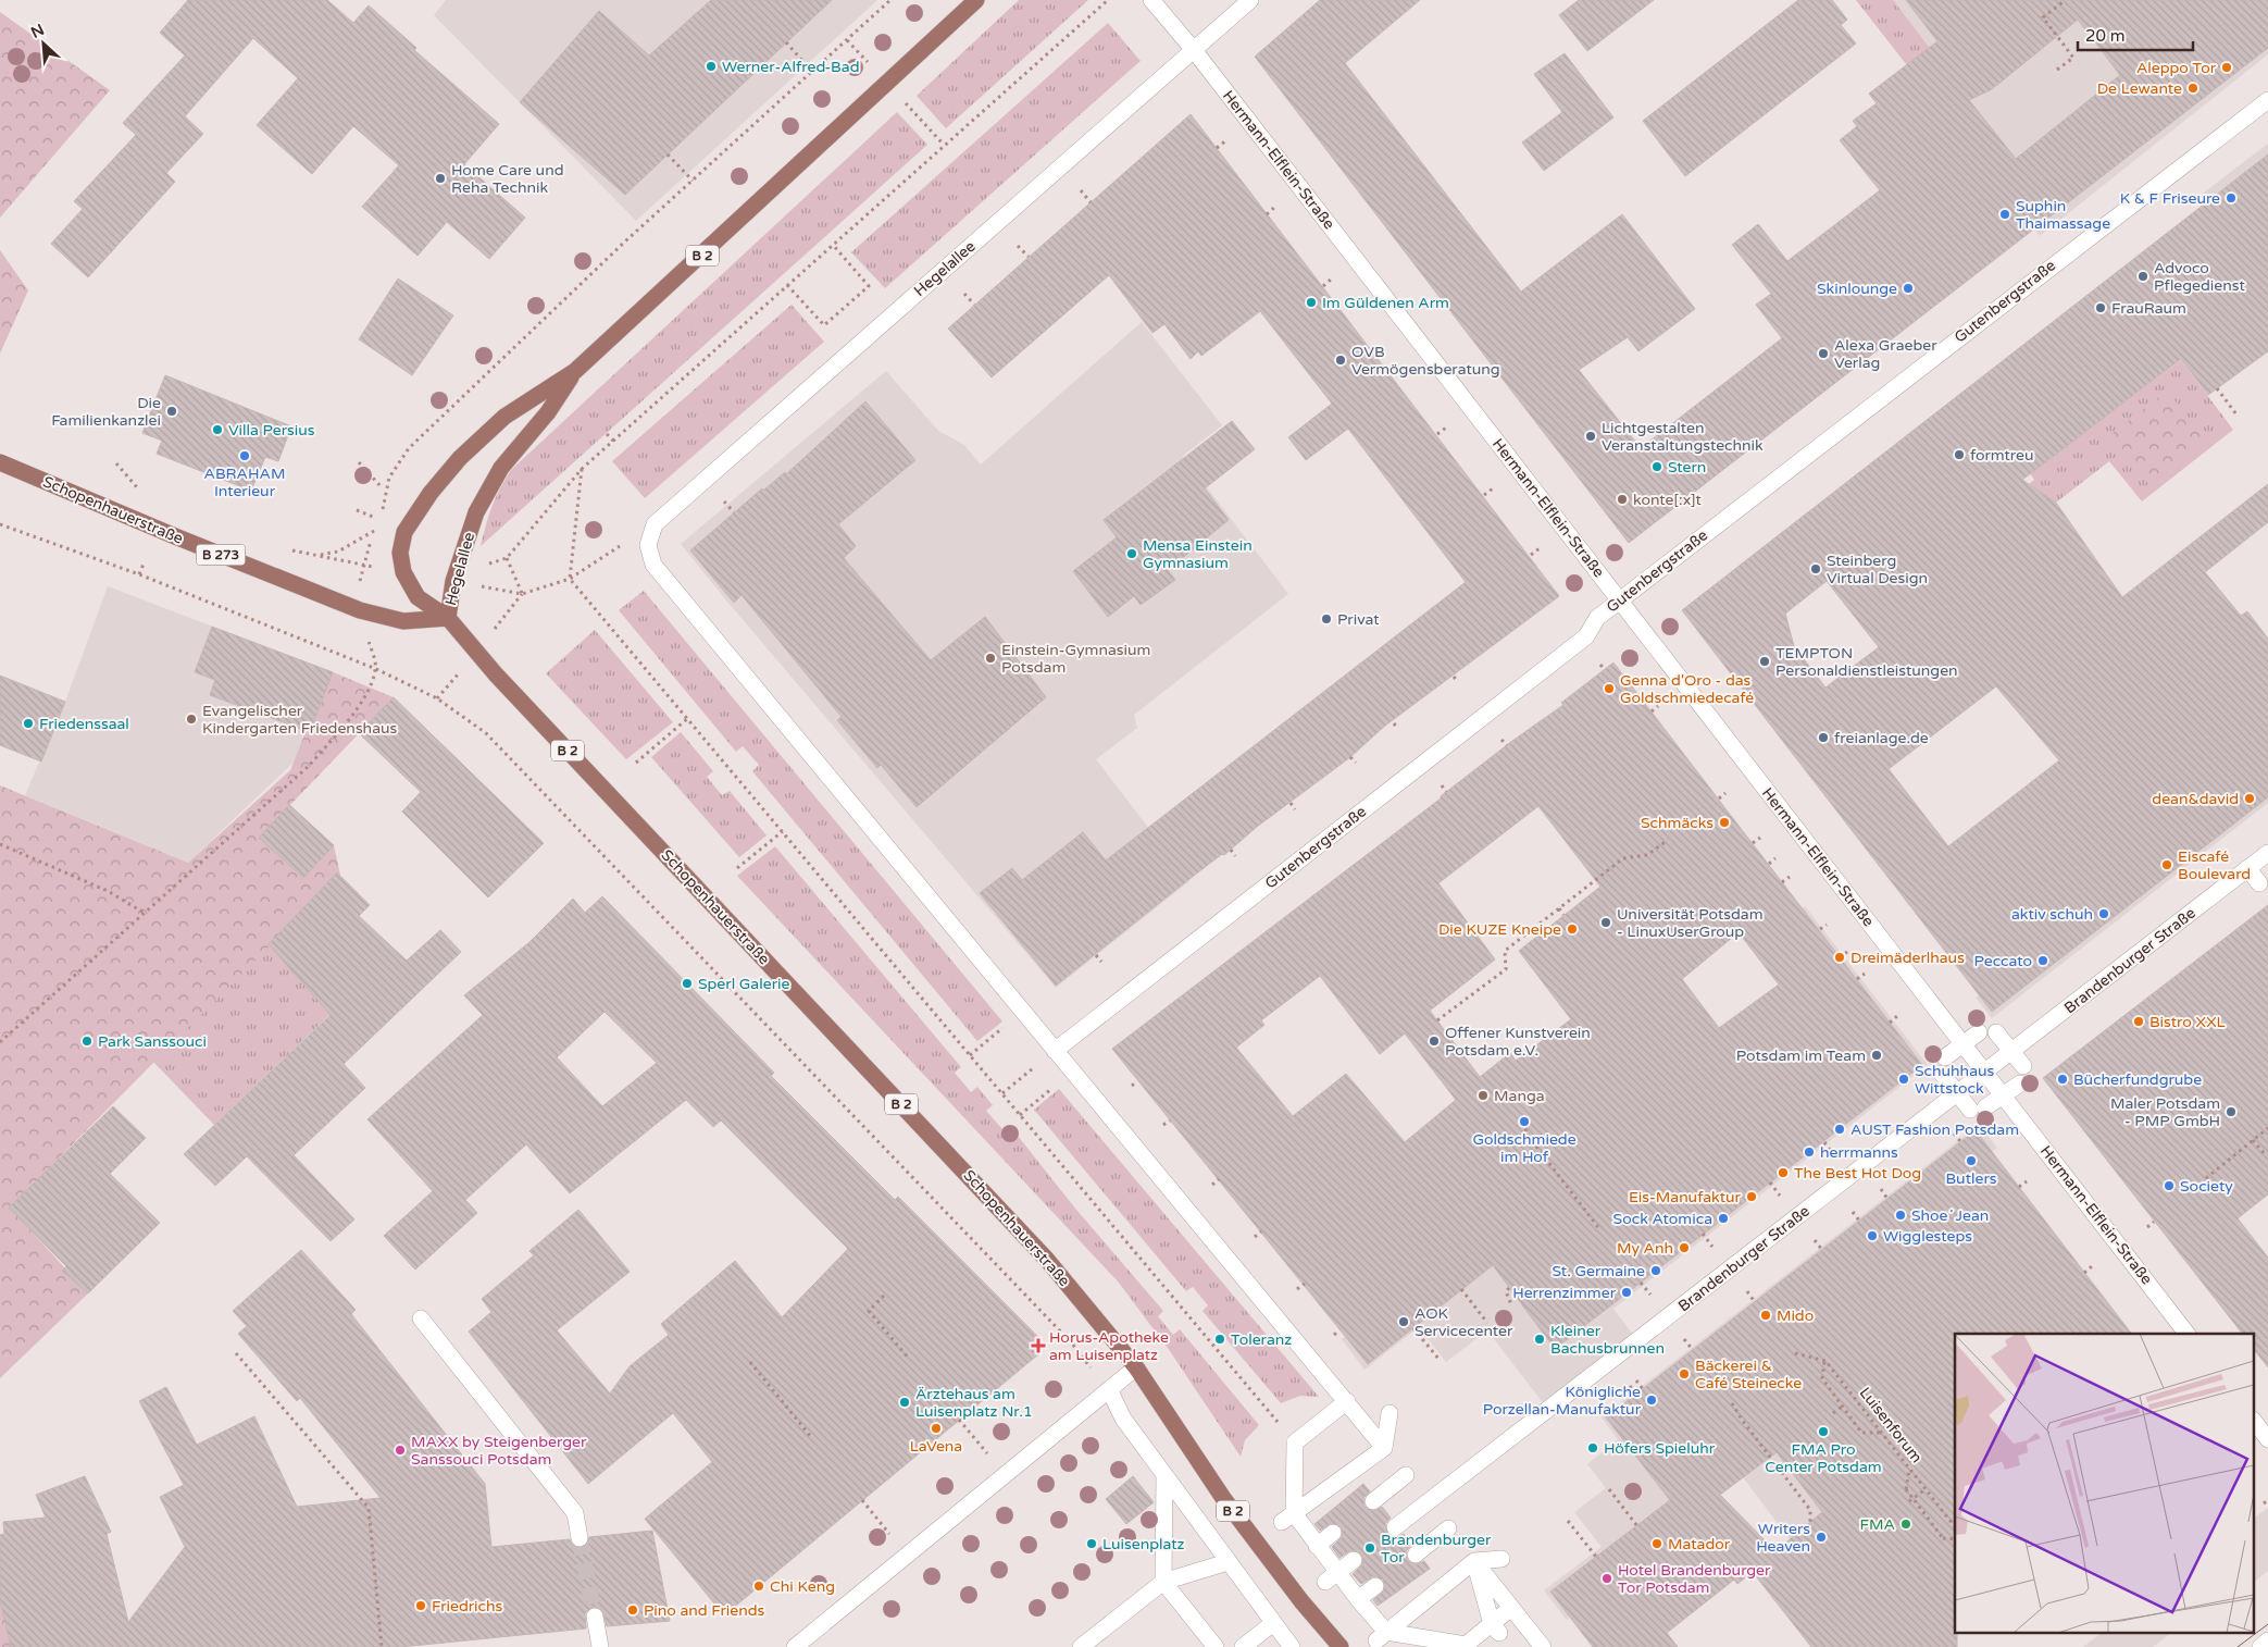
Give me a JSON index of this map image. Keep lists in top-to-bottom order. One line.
{"streets":{"main road":["B 2","Hegelallee","Schopenhauerstraße","B 273"],"street":["Hermann-Elflein-Straße","Gutenbergstraße","Brandenburger Straße"],"path":["Luisenforum"]},"crossings":[["Hermann-Elflein-Straße","Hegelallee"],["Hermann-Elflein-Straße","Gutenbergstraße"],["Hermann-Elflein-Straße","Brandenburger Straße"],["Hegelallee","Gutenbergstraße"],["Hegelallee","Schopenhauerstraße"]],"places":{"other":["Werner-Alfred-Bad","Aleppo Tor","De Lewante","Home Care und Reha Technik","K & F Friseure","Suphin Thaimassage","Advoco Pflegedienst","Skinlounge","Im Güldenen Arm","FrauRaum","Alexa Graeber Verlag","OVB Vermögensberatung","Die Familienkanzlei","Villa Persius","Lichtgestalten Veranstaltungstechnik","formtreu","ABRAHAM Interieur","Stern","konte[:x]t","Mensa Einstein Gymnasium","Steinberg Virtual Design","Privat","Einstein-Gymnasium Potsdam","TEMPTON Personaldienstleistungen","Genna d'Oro - das Goldschmiedecafé","Evangelischer Kindergarten Friedenshaus","Friedenssaal","freianlage.de","dean&david","Schmäcks","Eiscafé Boulevard","aktiv schuh","Universität Potsdam - LinuxUserGroup","Die KUZE Kneipe","Dreimäderlhaus","Peccato","Sperl Galerie","Bistro XXL","Park Sanssouci","Offener Kunstverein Potsdam e.V.","Potsdam im Team","Schuhhaus Wittstock","Bücherfundgrube","Manga","Maler Potsdam - PMP GmbH","Goldschmiede im Hof","AUST Fashion Potsdam","herrmanns","Butlers","The Best Hot Dog","Society","Eis-Manufaktur","Shoe´ Jean","Sock Atomica","Wigglesteps","My Anh","St. Germaine","Herrenzimmer","Mido","AOK Servicecenter","Toleranz","Kleiner Bachusbrunnen","Bäckerei & Café Steinecke","Königliche Porzellan-Manufaktur","Ärztehaus am Luisenplatz Nr.1","LaVena","FMA Pro Center Potsdam","Höfers Spieluhr","MAXX by Steigenberger Sanssouci Potsdam","FMA","Writers Heaven","Luisenplatz","Matador","Brandenburger Tor","Hotel Brandenburger Tor Potsdam","Chi Keng","Friedrichs","Pino and Friends"],"health":["Horus-Apotheke am Luisenplatz"]},"scale_bar":"20 m","north":"top left"}
